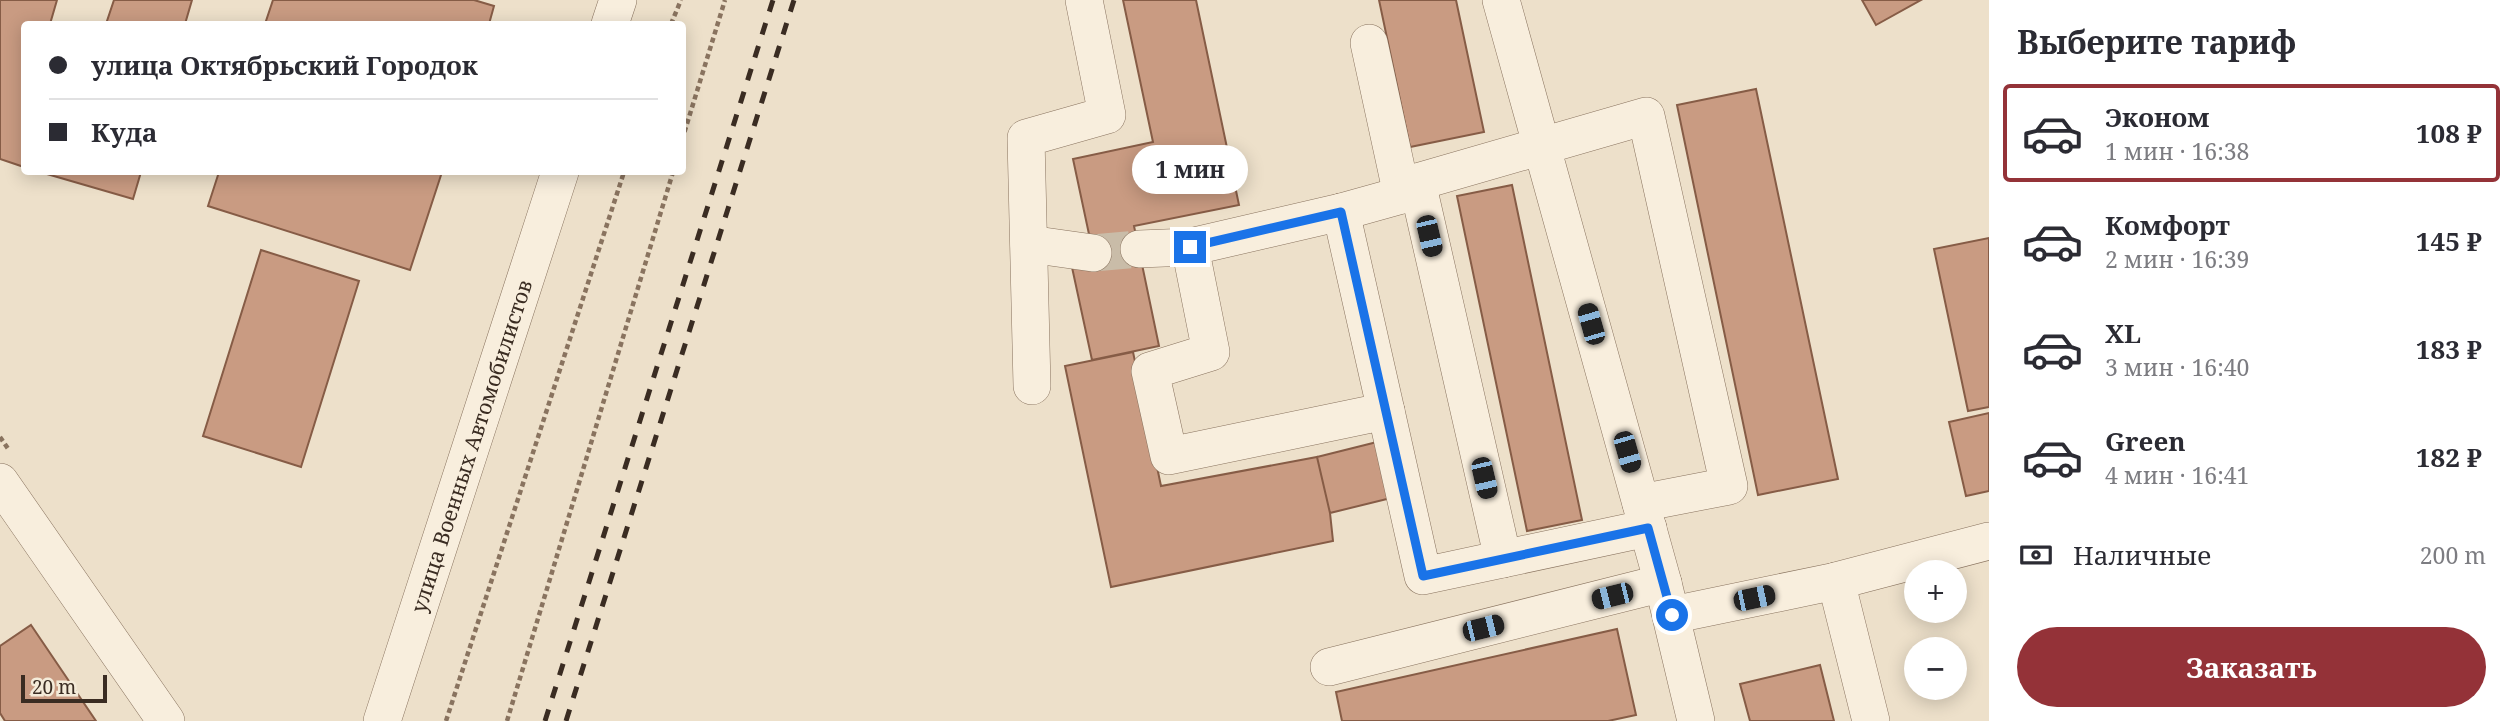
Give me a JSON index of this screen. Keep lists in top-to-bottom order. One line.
{"streets":{"street":["улица Военных Автомобилистов"]},"scale_bar":"20 m","page":{"heading":"Выберите тариф","banner":["улица Октябрьский Городок","Куда"],"list":[{"name":"Эконом","note":"1 мин · 16:38","value":"108 ₽"},{"name":"Комфорт","note":"2 мин · 16:39","value":"145 ₽"},{"name":"XL","note":"3 мин · 16:40","value":"183 ₽"},{"name":"Green","note":"4 мин · 16:41","value":"182 ₽"}],"bubble":"1 мин","pay":["Наличные","200 m"],"map_buttons":["+","−"],"buttons":"Заказать","scale":"20 m"}}
